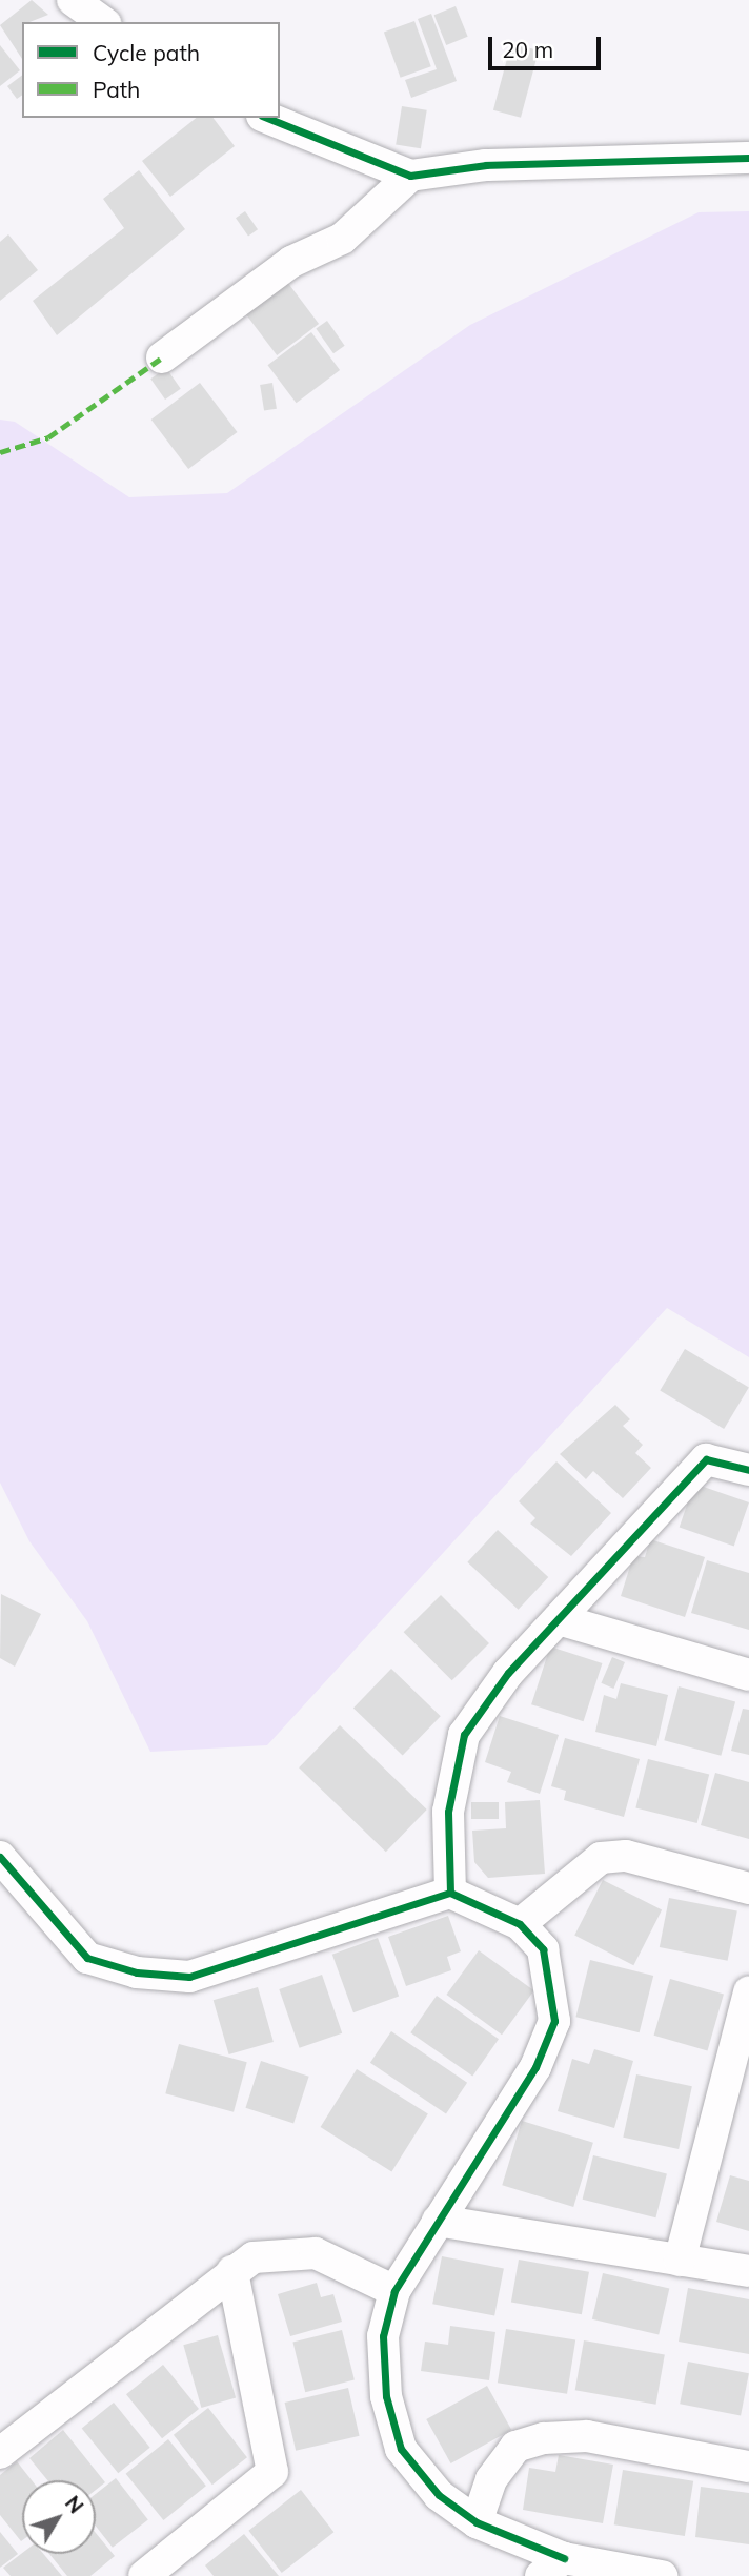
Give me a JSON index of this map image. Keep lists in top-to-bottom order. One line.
{"legend":["Cycle path","Path"],"scale_bar":"20 m","north":"top right"}
